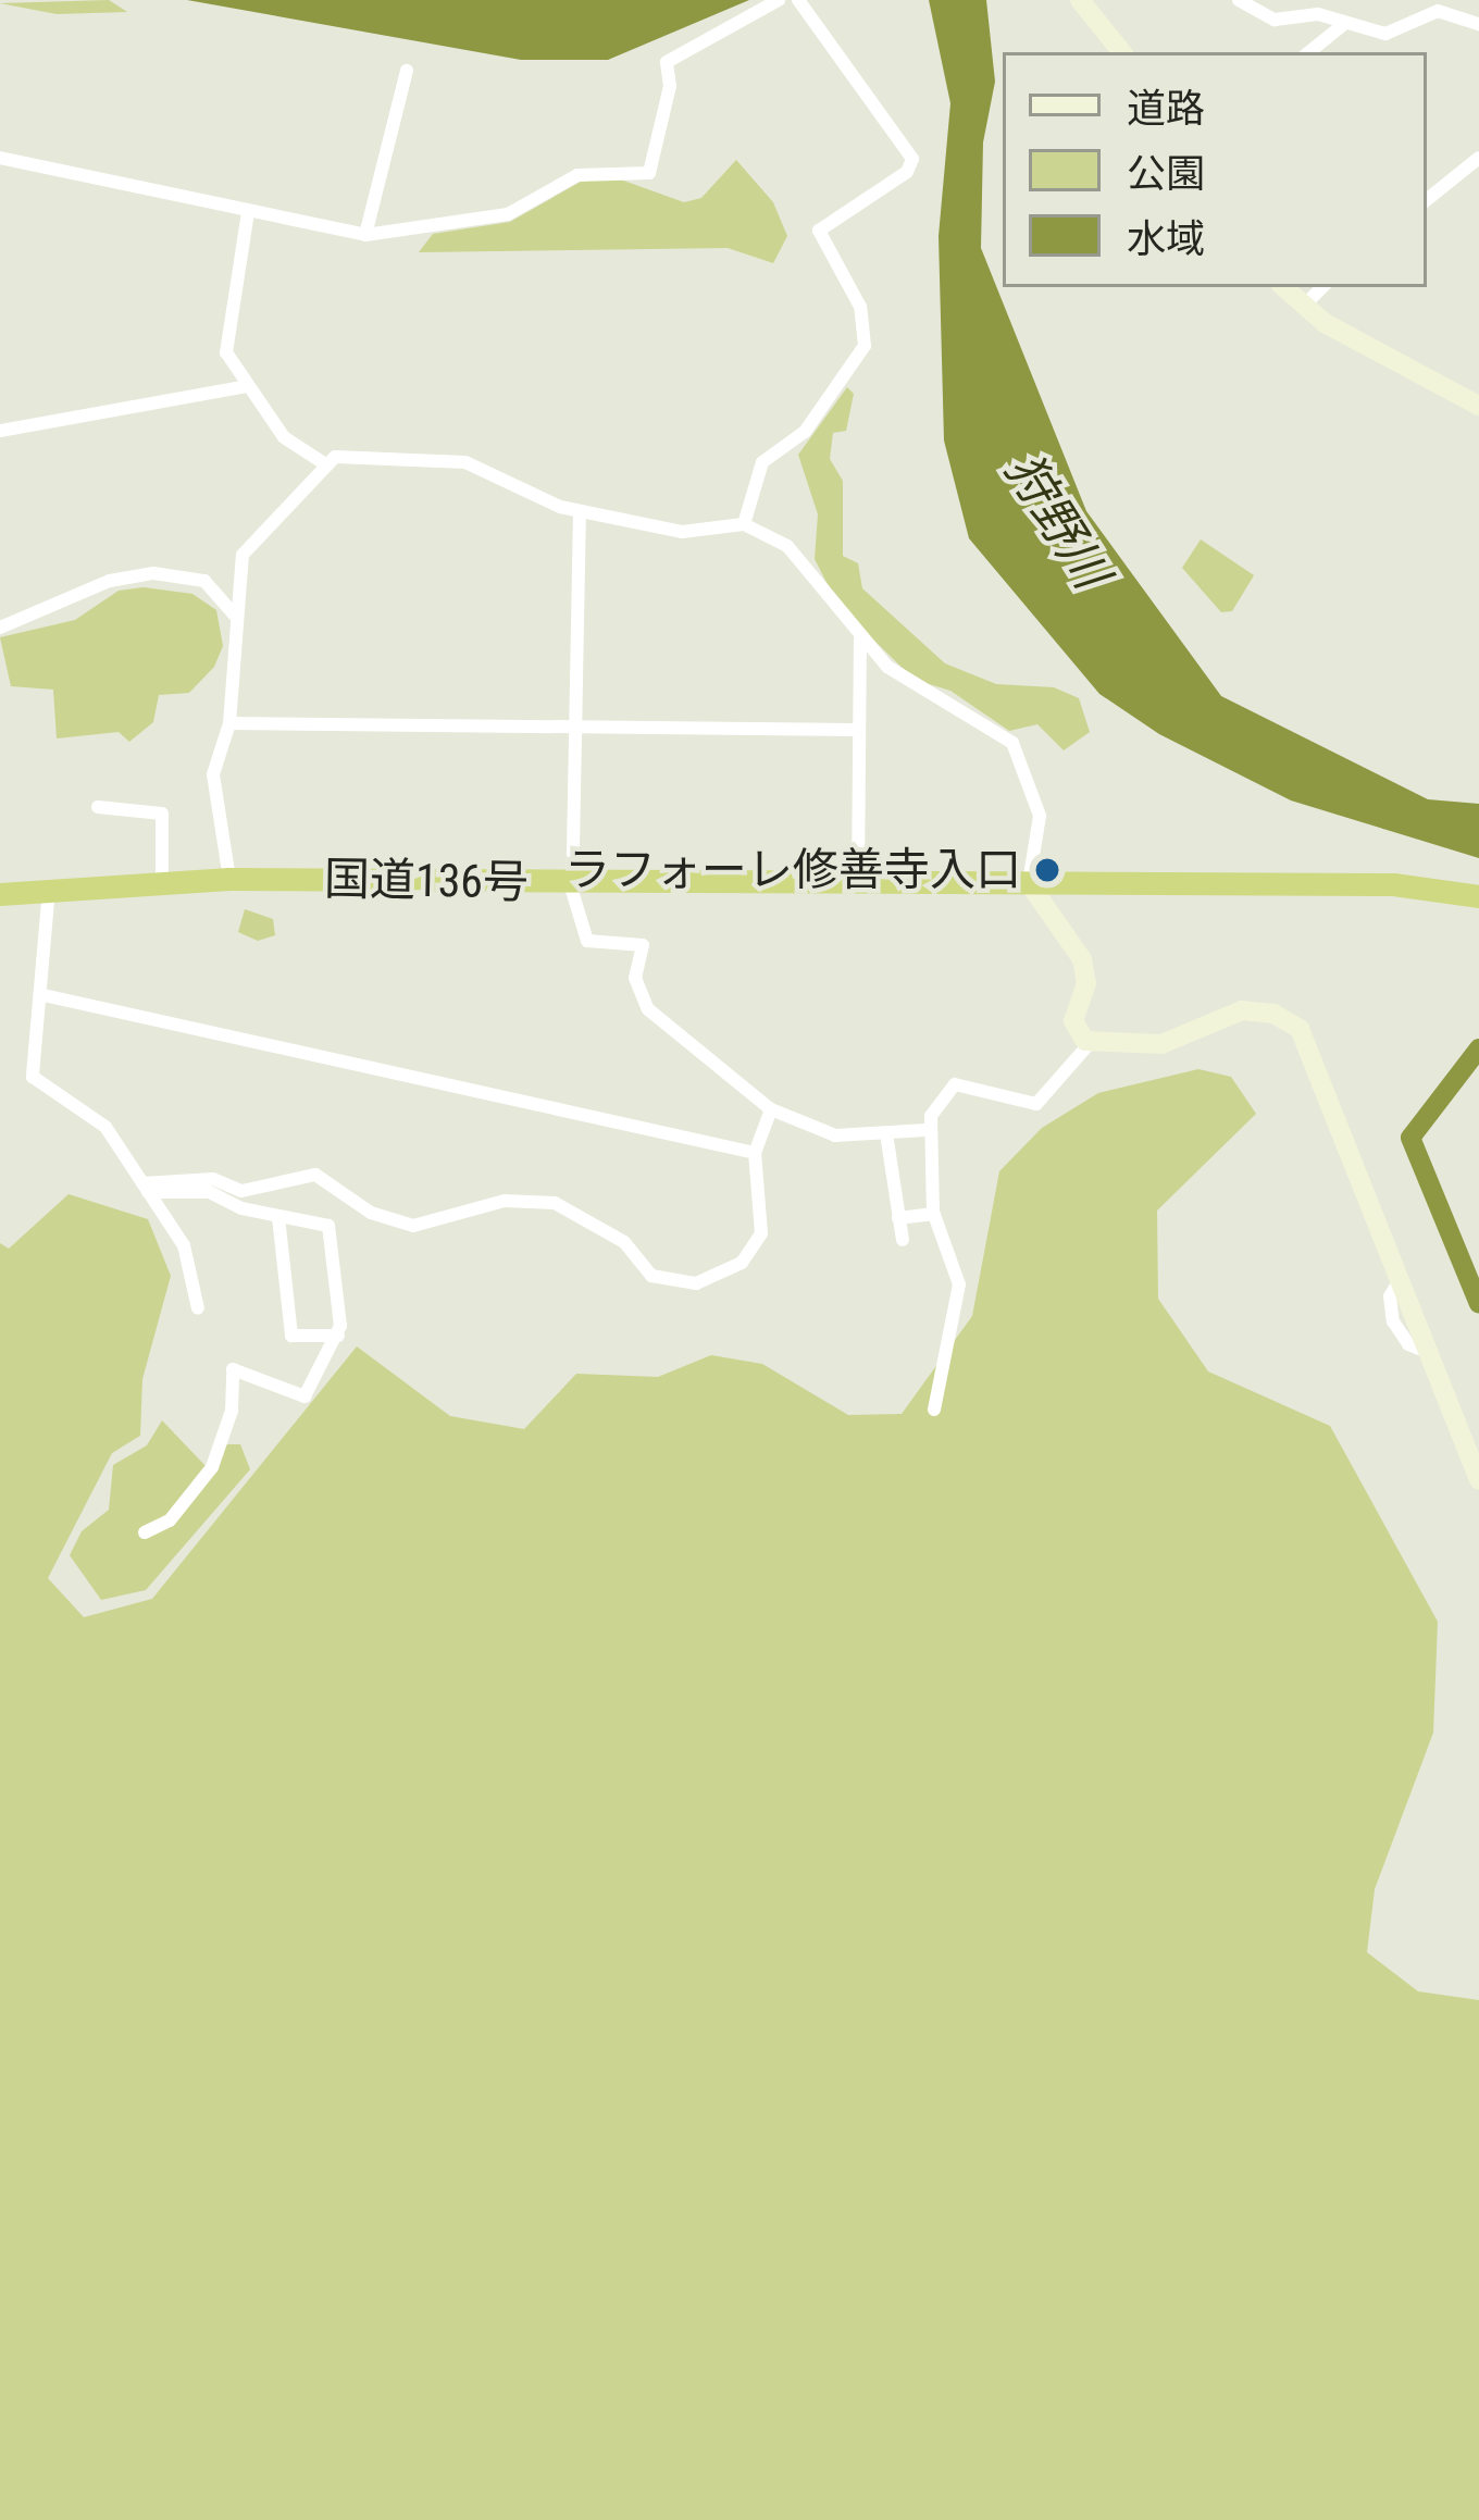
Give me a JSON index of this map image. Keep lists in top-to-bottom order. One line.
{"streets":{"highway":["国道136号"]},"water":["狩野川"],"places":["ラフォーレ修善寺入口"],"legend":["道路","公園","水域"]}
